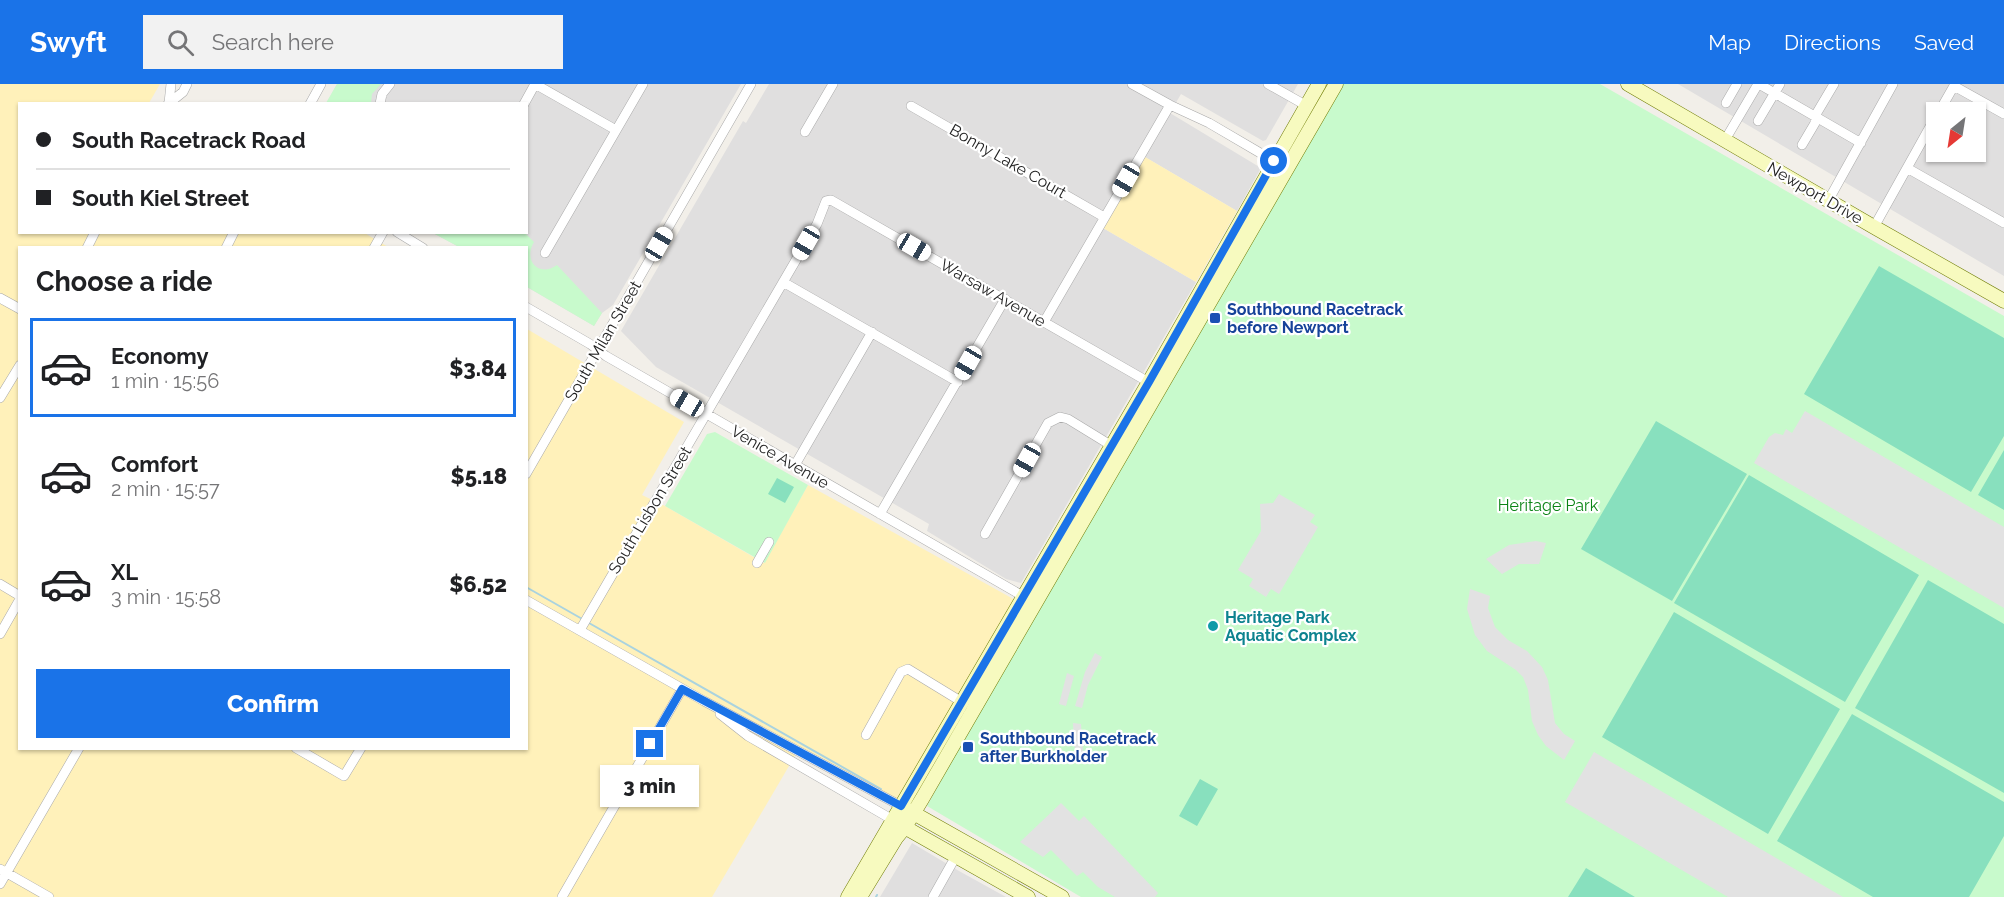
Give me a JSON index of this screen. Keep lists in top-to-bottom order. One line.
{"streets":{"main road":["Newport Drive"],"street":["Bonny Lake Court","Warsaw Avenue","South Milan Street","Venice Avenue","South Lisbon Street"]},"crossings":[["Warsaw Avenue","South Lisbon Street"],["South Milan Street","Venice Avenue"],["Venice Avenue","South Lisbon Street"]],"parks":["Heritage Park"],"places":{"transit":["Southbound Racetrack before Newport","Southbound Racetrack after Burkholder"],"other":["Heritage Park Aquatic Complex"]},"north":"bottom left","page":{"header":"Swyft","search":"Search here","nav":["Map","Directions","Saved"],"banner":["South Racetrack Road","South Kiel Street"],"heading":"Choose a ride","list":[{"name":"Economy","note":"1 min · 15:56","value":"$3.84"},{"name":"Comfort","note":"2 min · 15:57","value":"$5.18"},{"name":"XL","note":"3 min · 15:58","value":"$6.52"}],"buttons":"Confirm","bubble":"3 min"}}
